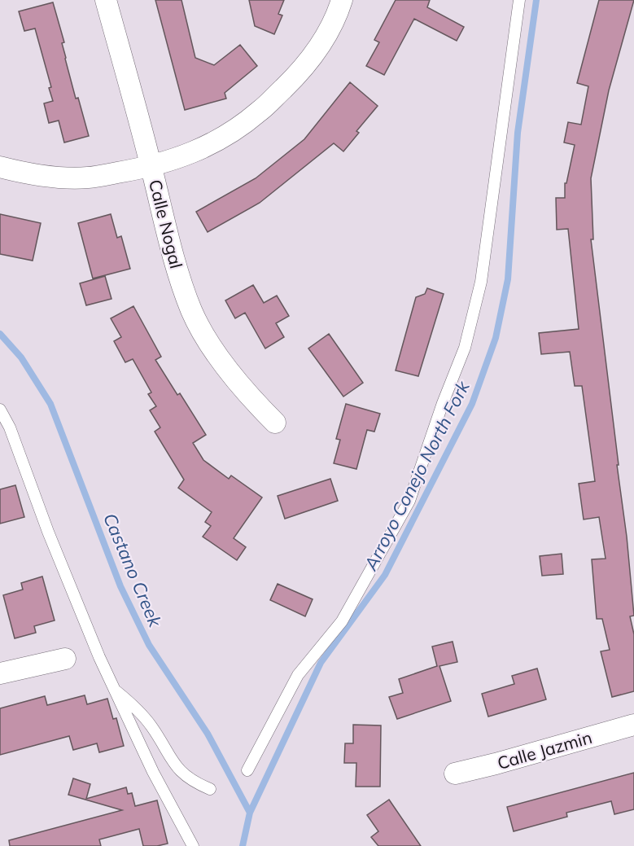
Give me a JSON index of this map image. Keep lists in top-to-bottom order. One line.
{"streets":{"street":["Calle Nogal","Calle Jazmin"]},"water":["Arroyo Conejo North Fork","Castano Creek"]}
